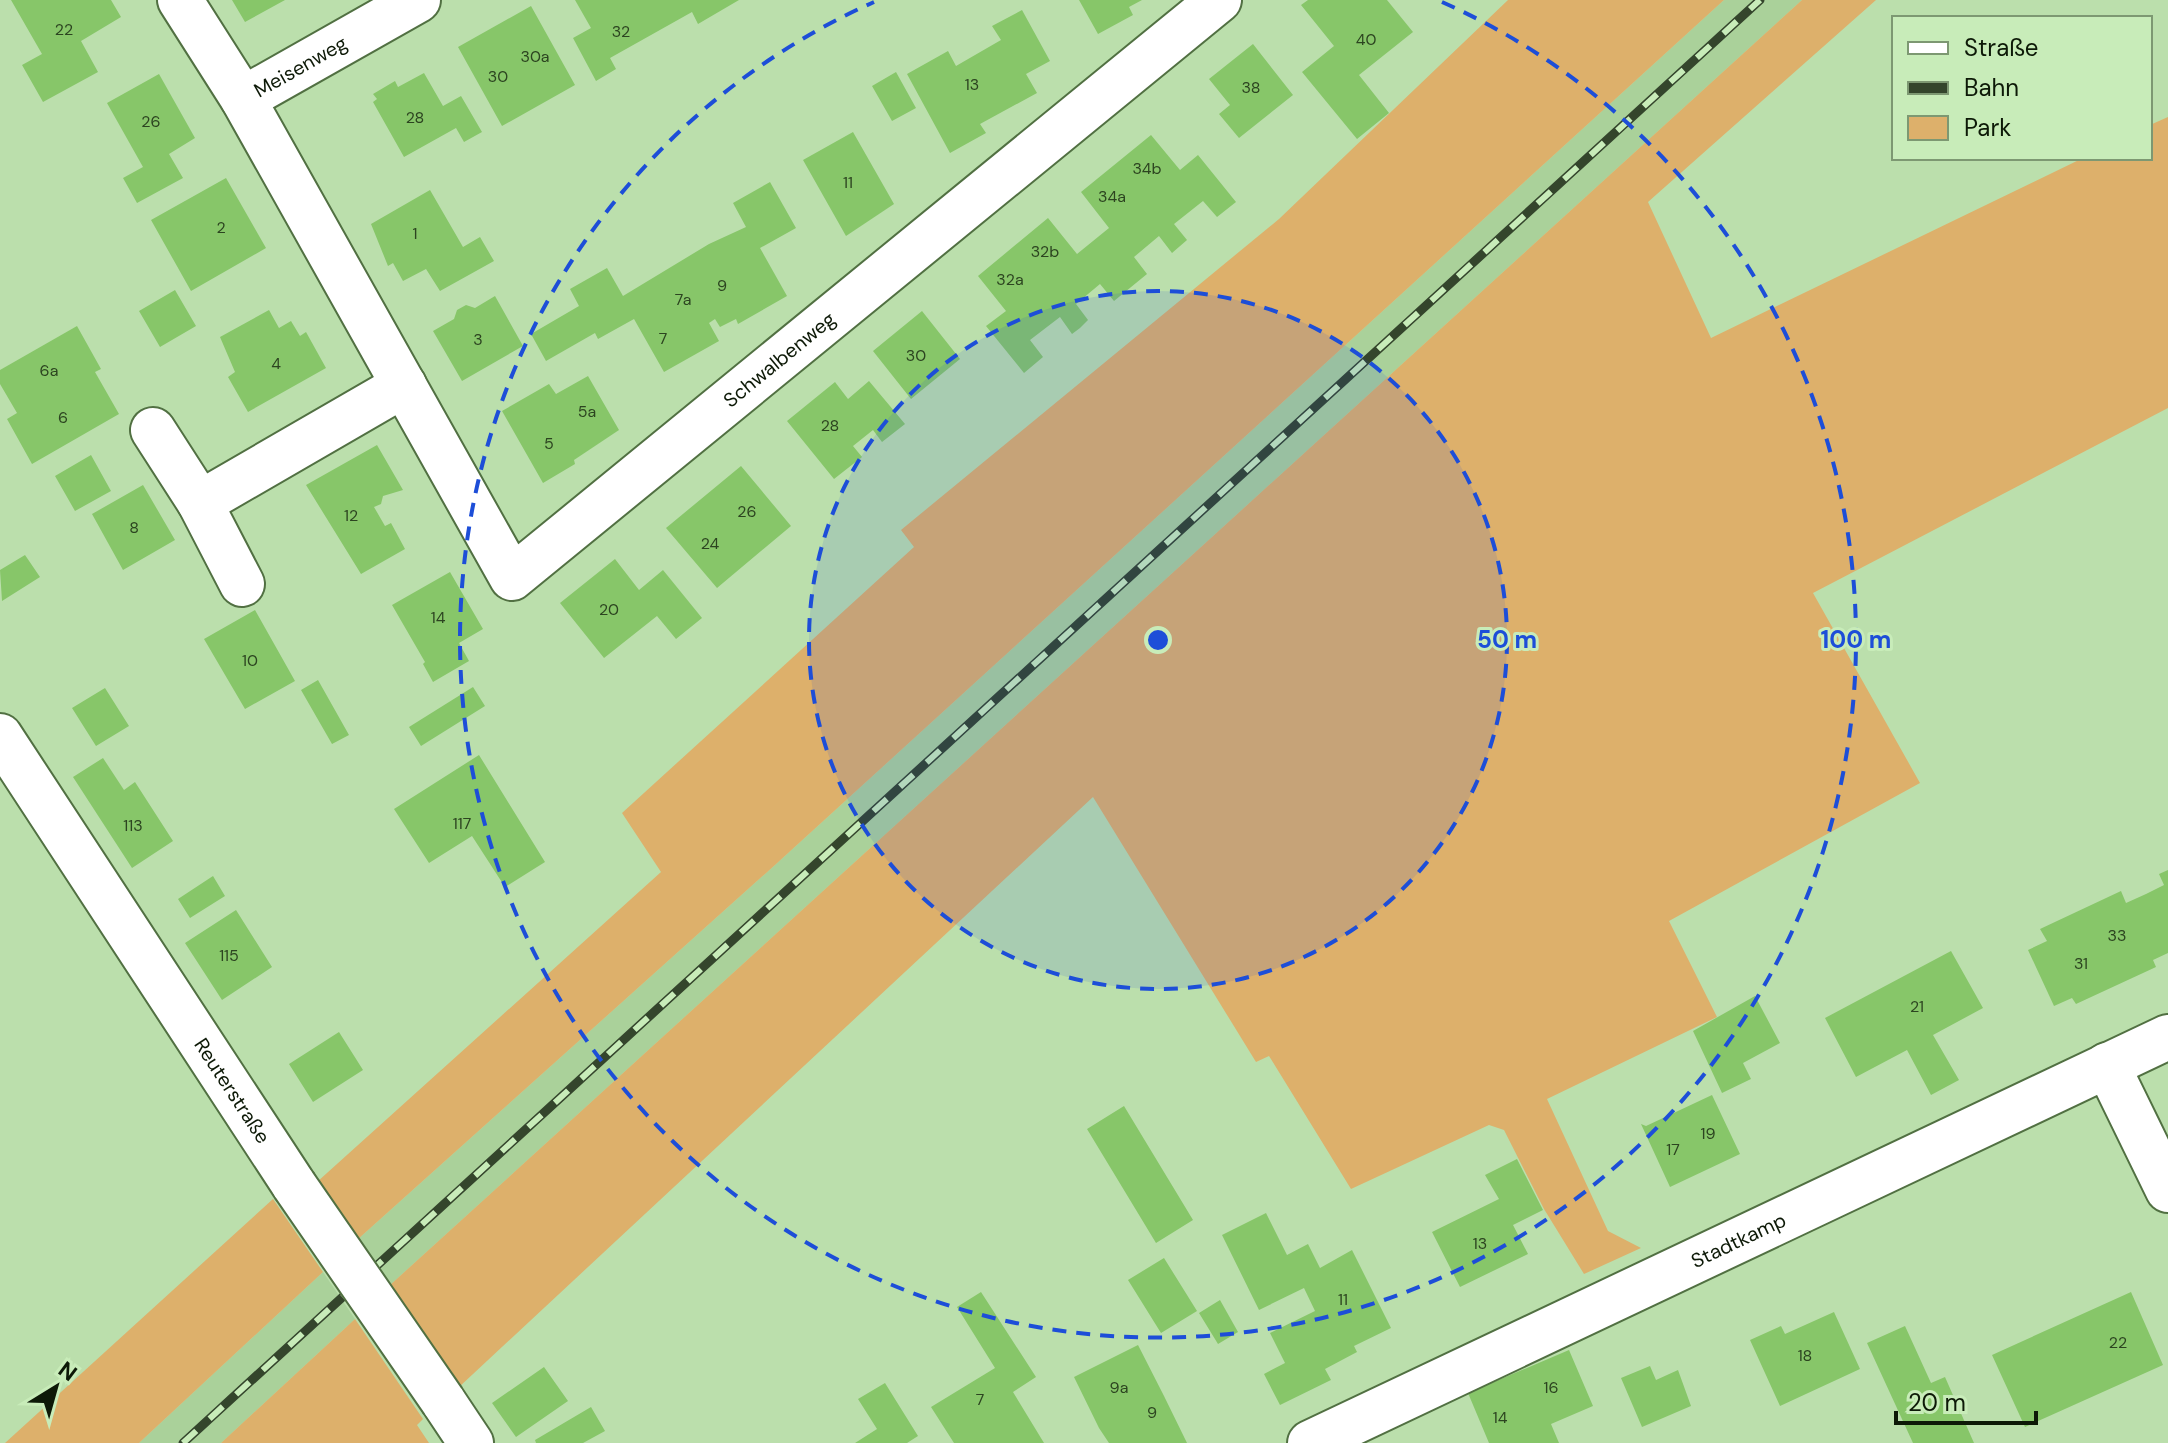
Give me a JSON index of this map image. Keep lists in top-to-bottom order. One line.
{"streets":{"street":["Meisenweg","Schwalbenweg","Reuterstraße","Stadtkamp"]},"crossings":[["Meisenweg","Schwalbenweg"]],"house_numbers":["22","32","40","30a","30","13","38","28","26","34b","11","34a","2","1","32b","32a","9","7a","7","3","30","4","6a","5a","6","28","5","26","12","8","24","20","14","10","117","113","33","115","31","21","19","17","13","11","22","18","9a","16","7","9","14"],"legend":["Straße","Bahn","Park"],"scale_bar":"20 m","north":"top right","rings":["50 m","100 m"]}
